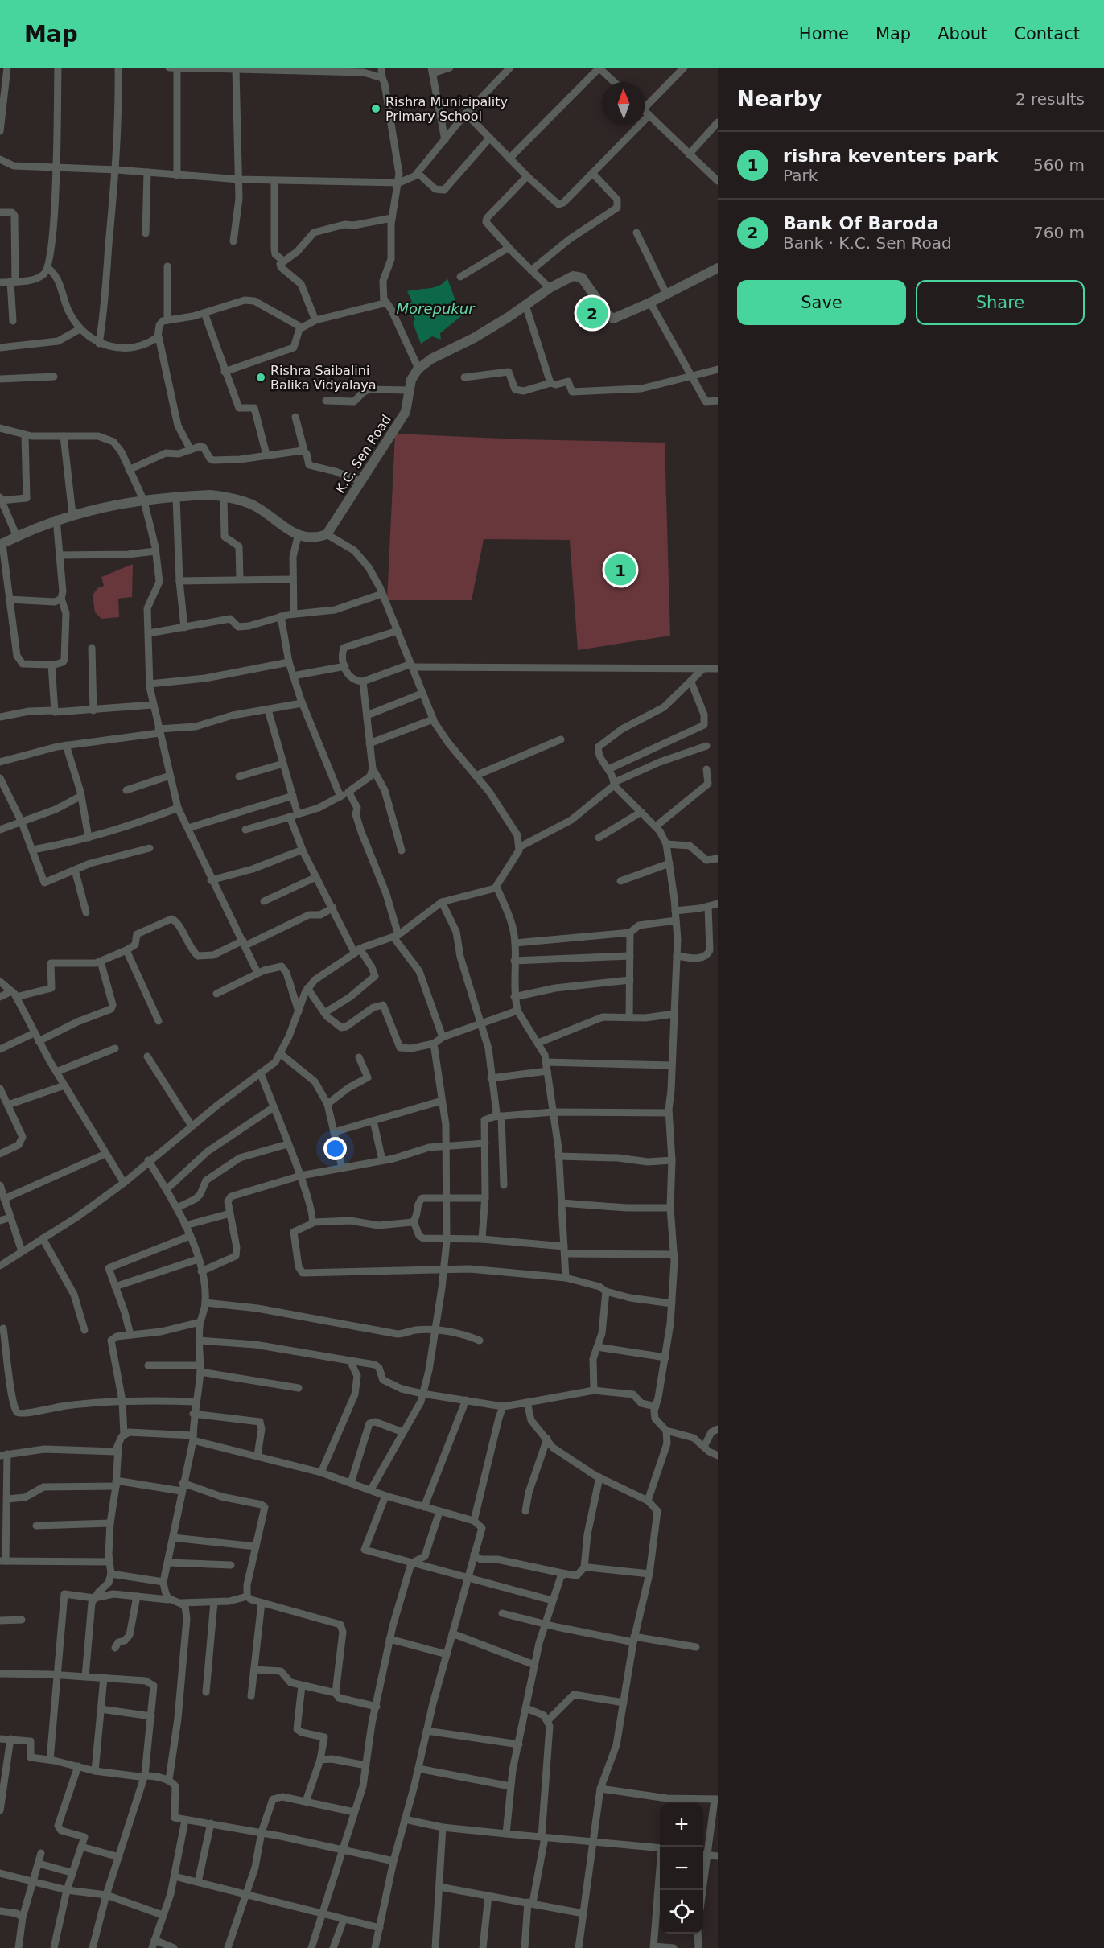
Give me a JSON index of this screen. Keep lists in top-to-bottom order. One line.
{"streets":{"street":["K.C. Sen Road"]},"water":["Morepukur"],"places":["Rishra Municipality Primary School","Rishra Saibalini Balika Vidyalaya"],"north":"top","page":{"header":"Map","nav":["Home","Map","About","Contact"],"heading":["Nearby","2 results"],"list":[{"mark":"1","name":"rishra keventers park","note":"Park","value":"560 m"},{"mark":"2","name":"Bank Of Baroda","note":"Bank · K.C. Sen Road","value":"760 m"}],"buttons":["Save","Share"],"pins":["2","1"],"map_buttons":["+","−"]}}
